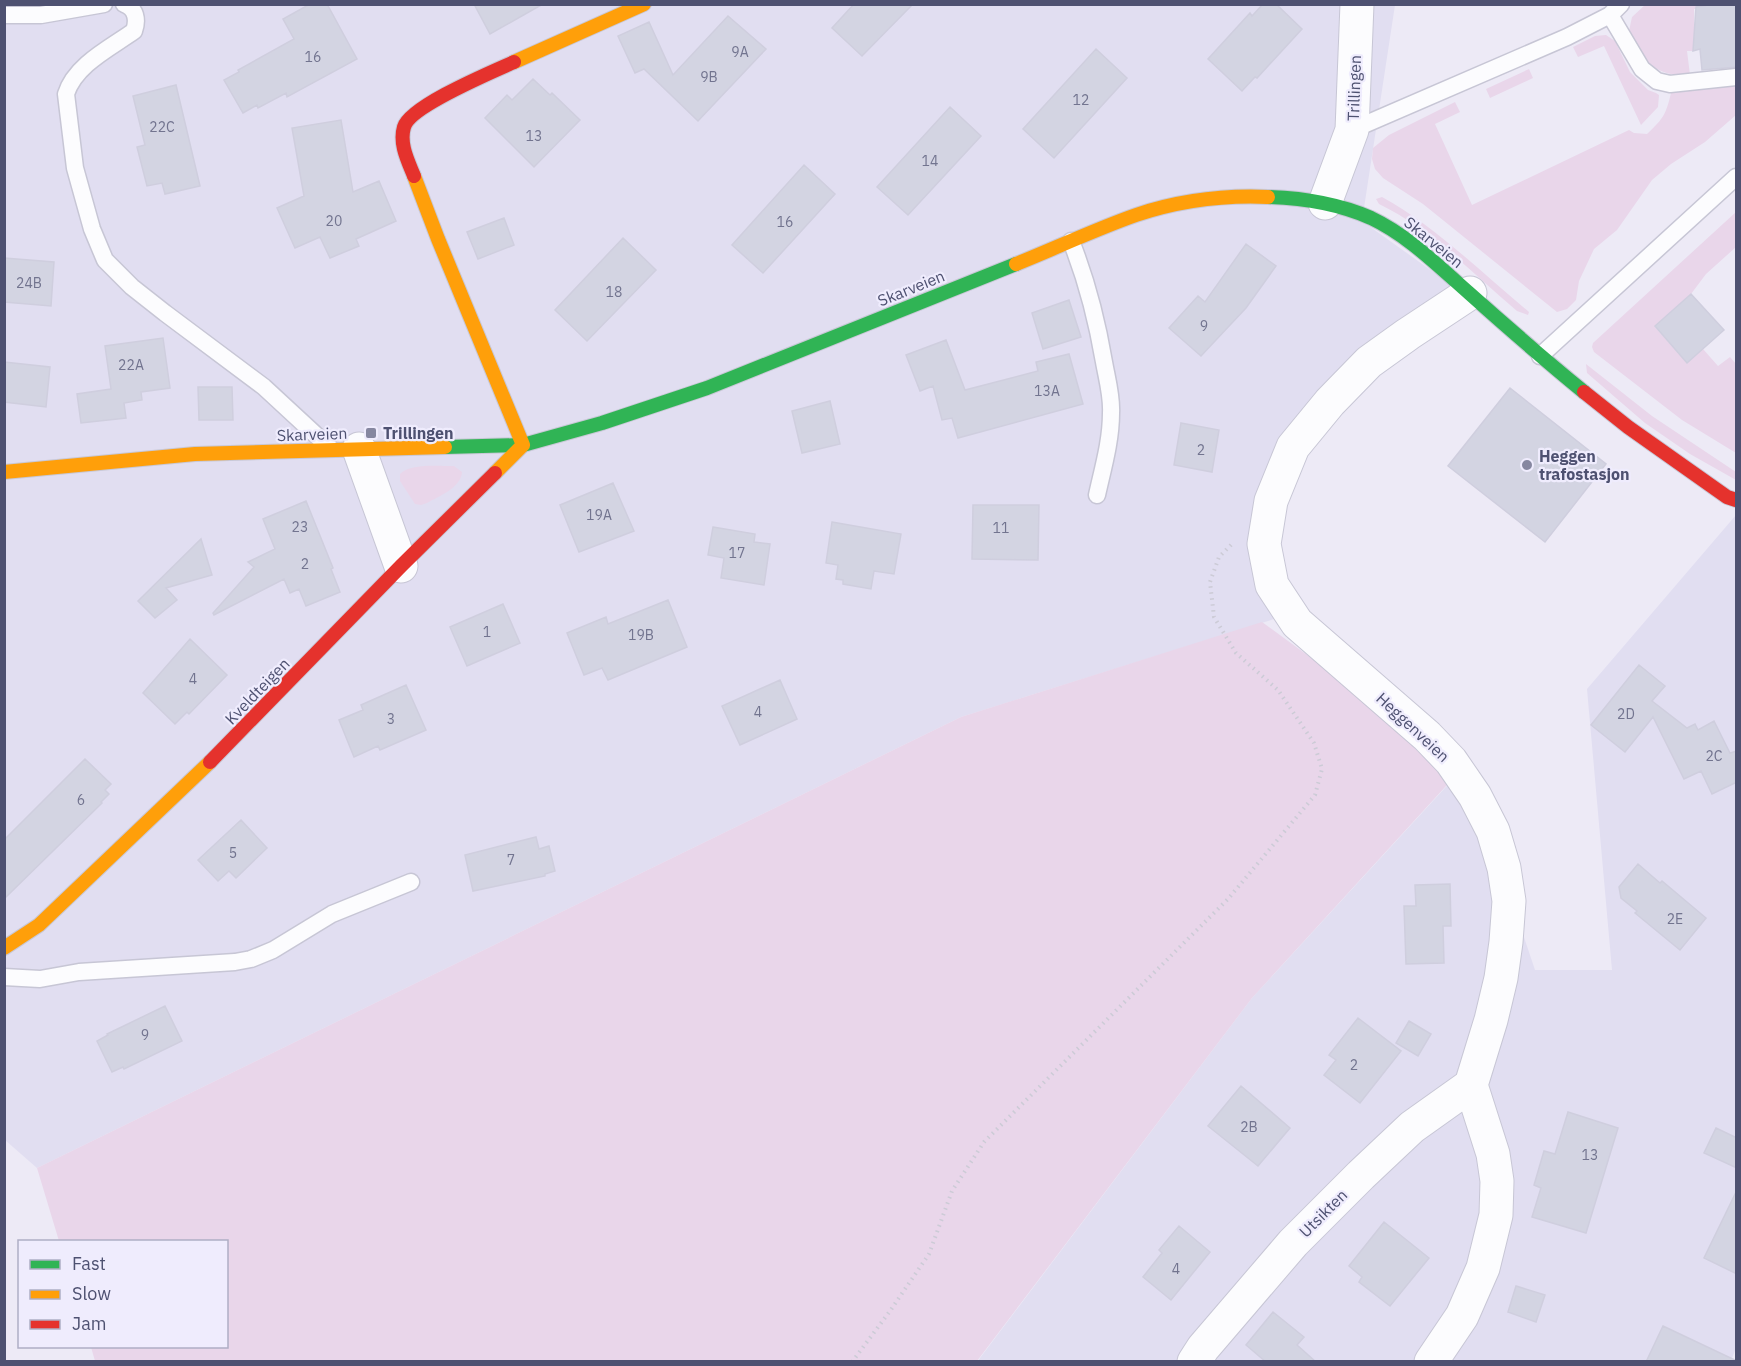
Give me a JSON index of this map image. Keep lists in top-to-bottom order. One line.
{"streets":{"street":["Trillingen","Skarveien","Kveldteigen","Heggenveien","Utsikten"]},"crossings":[["Trillingen","Skarveien"],["Skarveien","Kveldteigen"],["Skarveien","Heggenveien"],["Heggenveien","Utsikten"]],"places":{"transit":["Trillingen"],"other":["Heggen trafostasjon"]},"house_numbers":["9A","16","9B","12","22C","13","14","20","16","24B","18","9","22A","13A","2","19A","23","11","17","2","1","19B","4","4","2D","3","2C","6","5","7","2E","9","2","2B","13","4"],"legend":["Fast","Slow","Jam"]}
